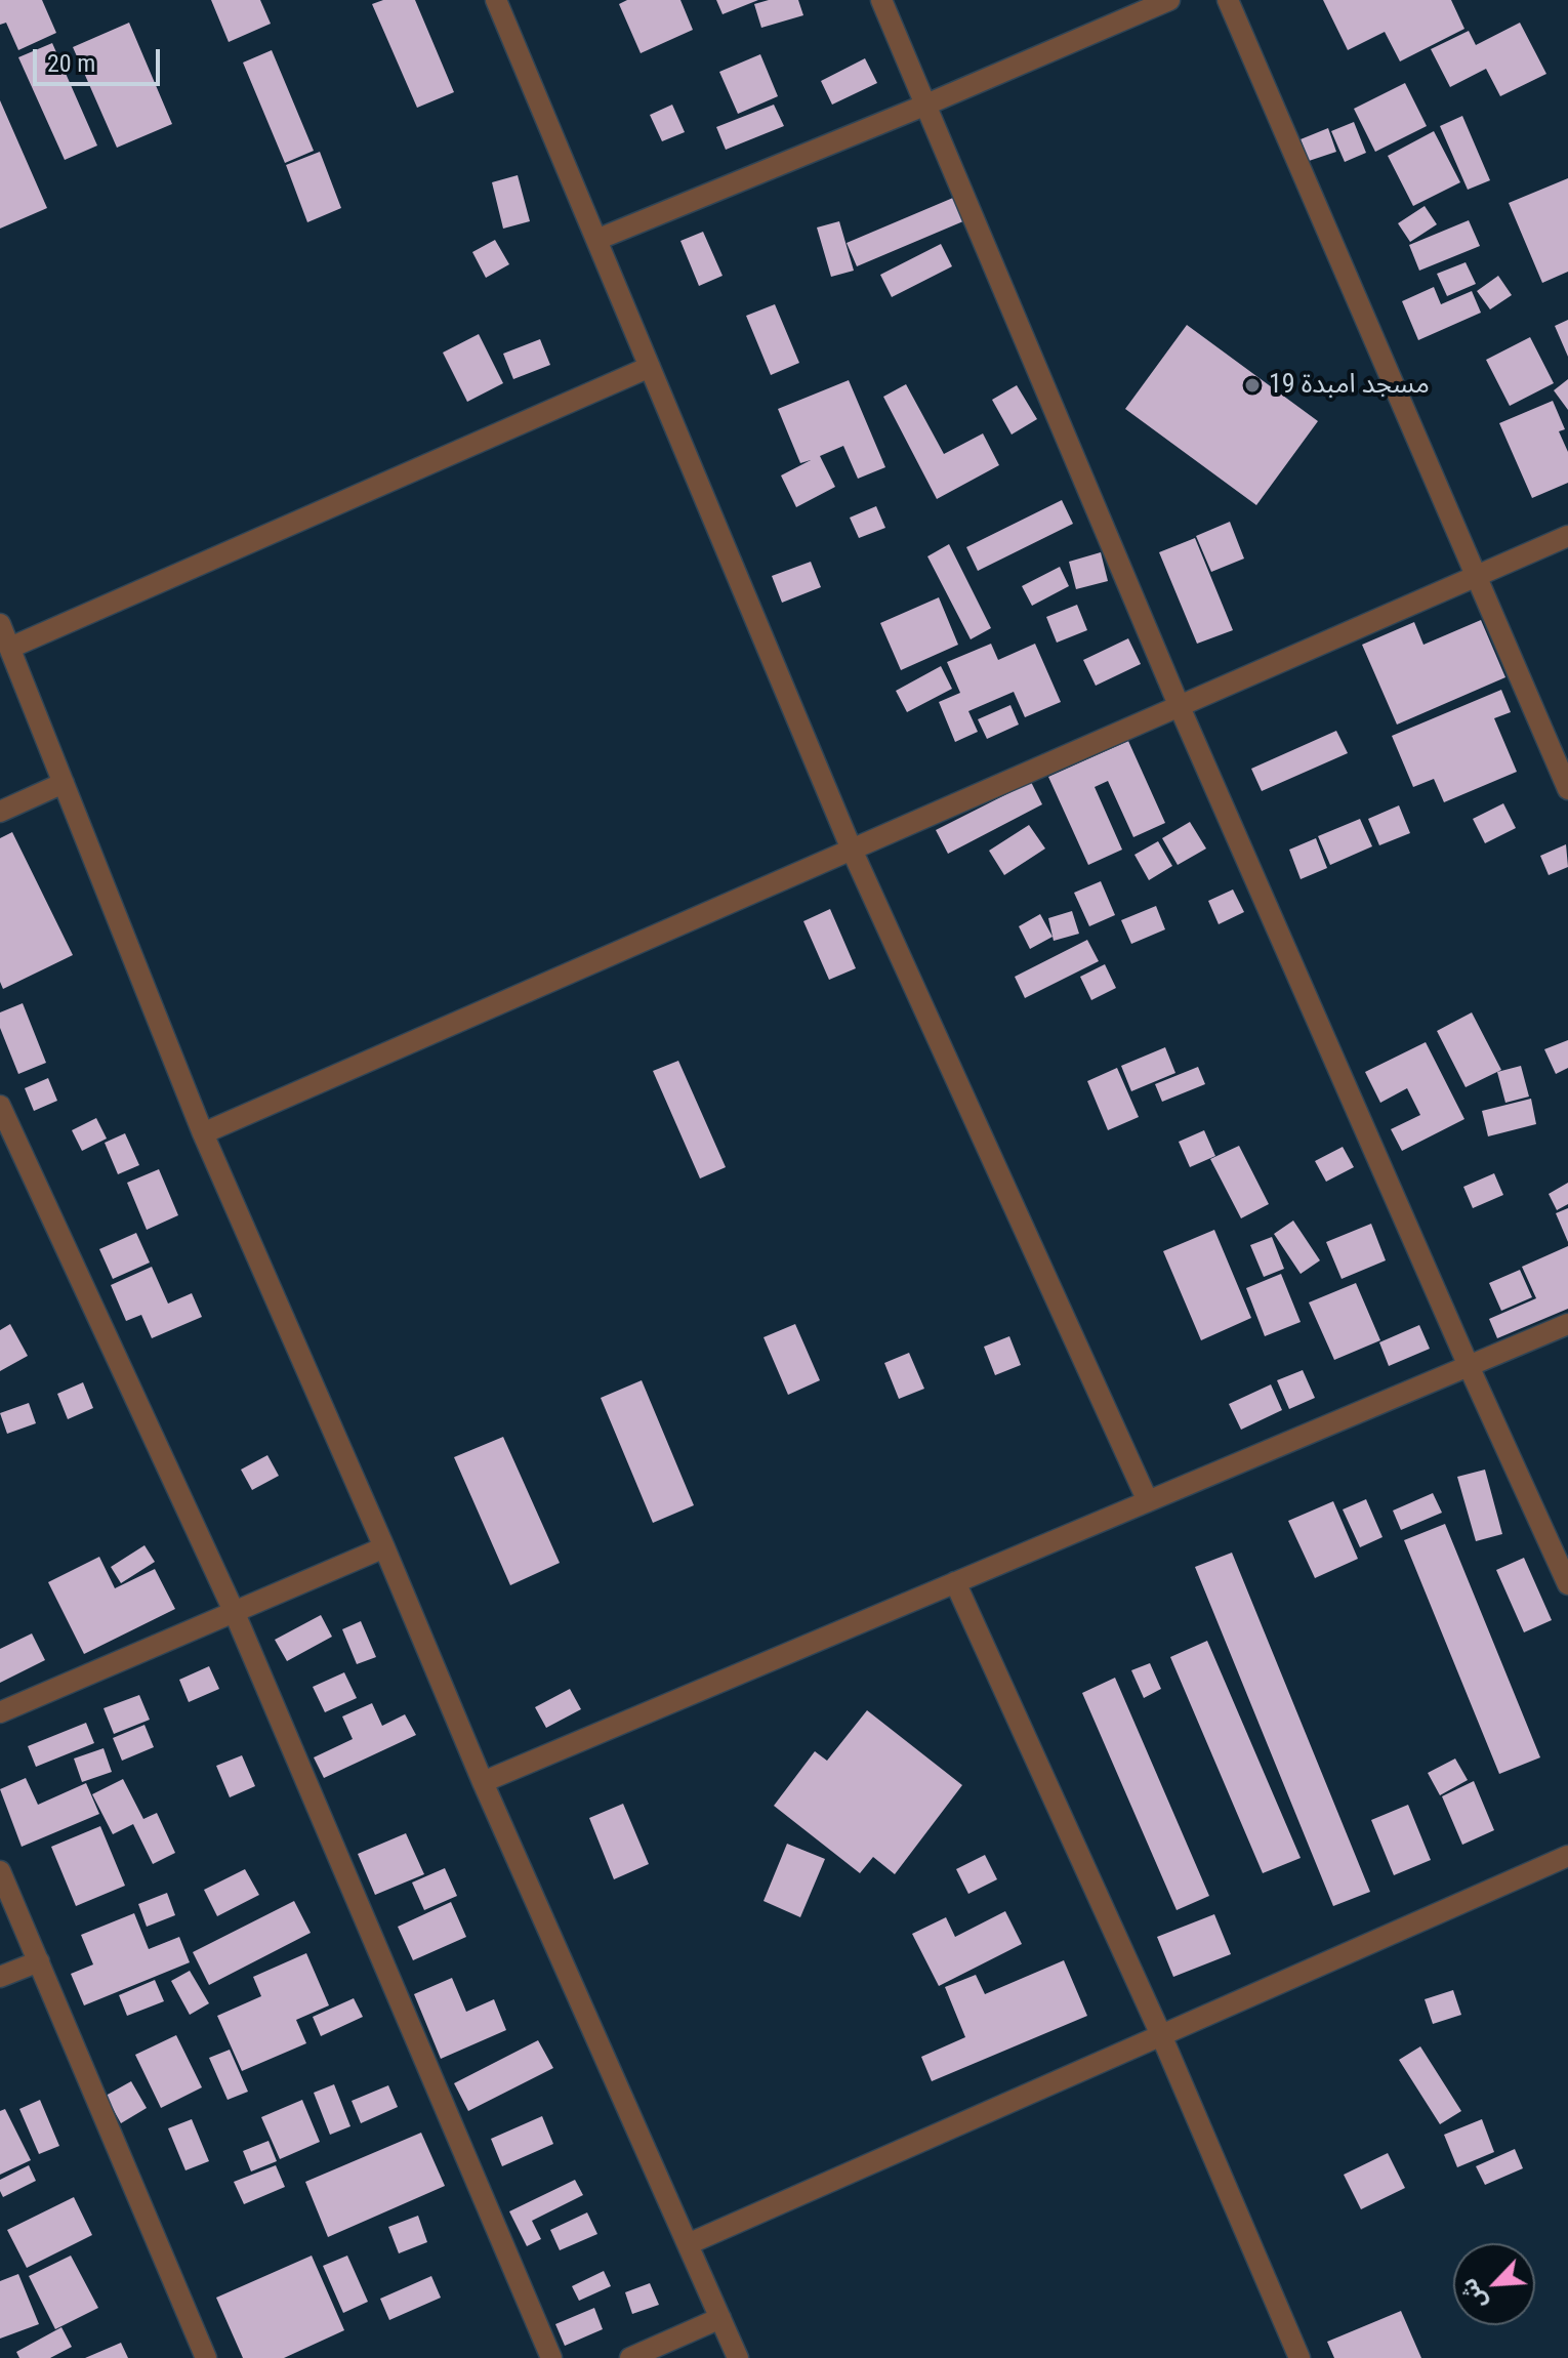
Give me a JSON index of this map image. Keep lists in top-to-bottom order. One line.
{"places":["مسجد امبدة 19"],"scale_bar":"20 m","north":"bottom left"}
